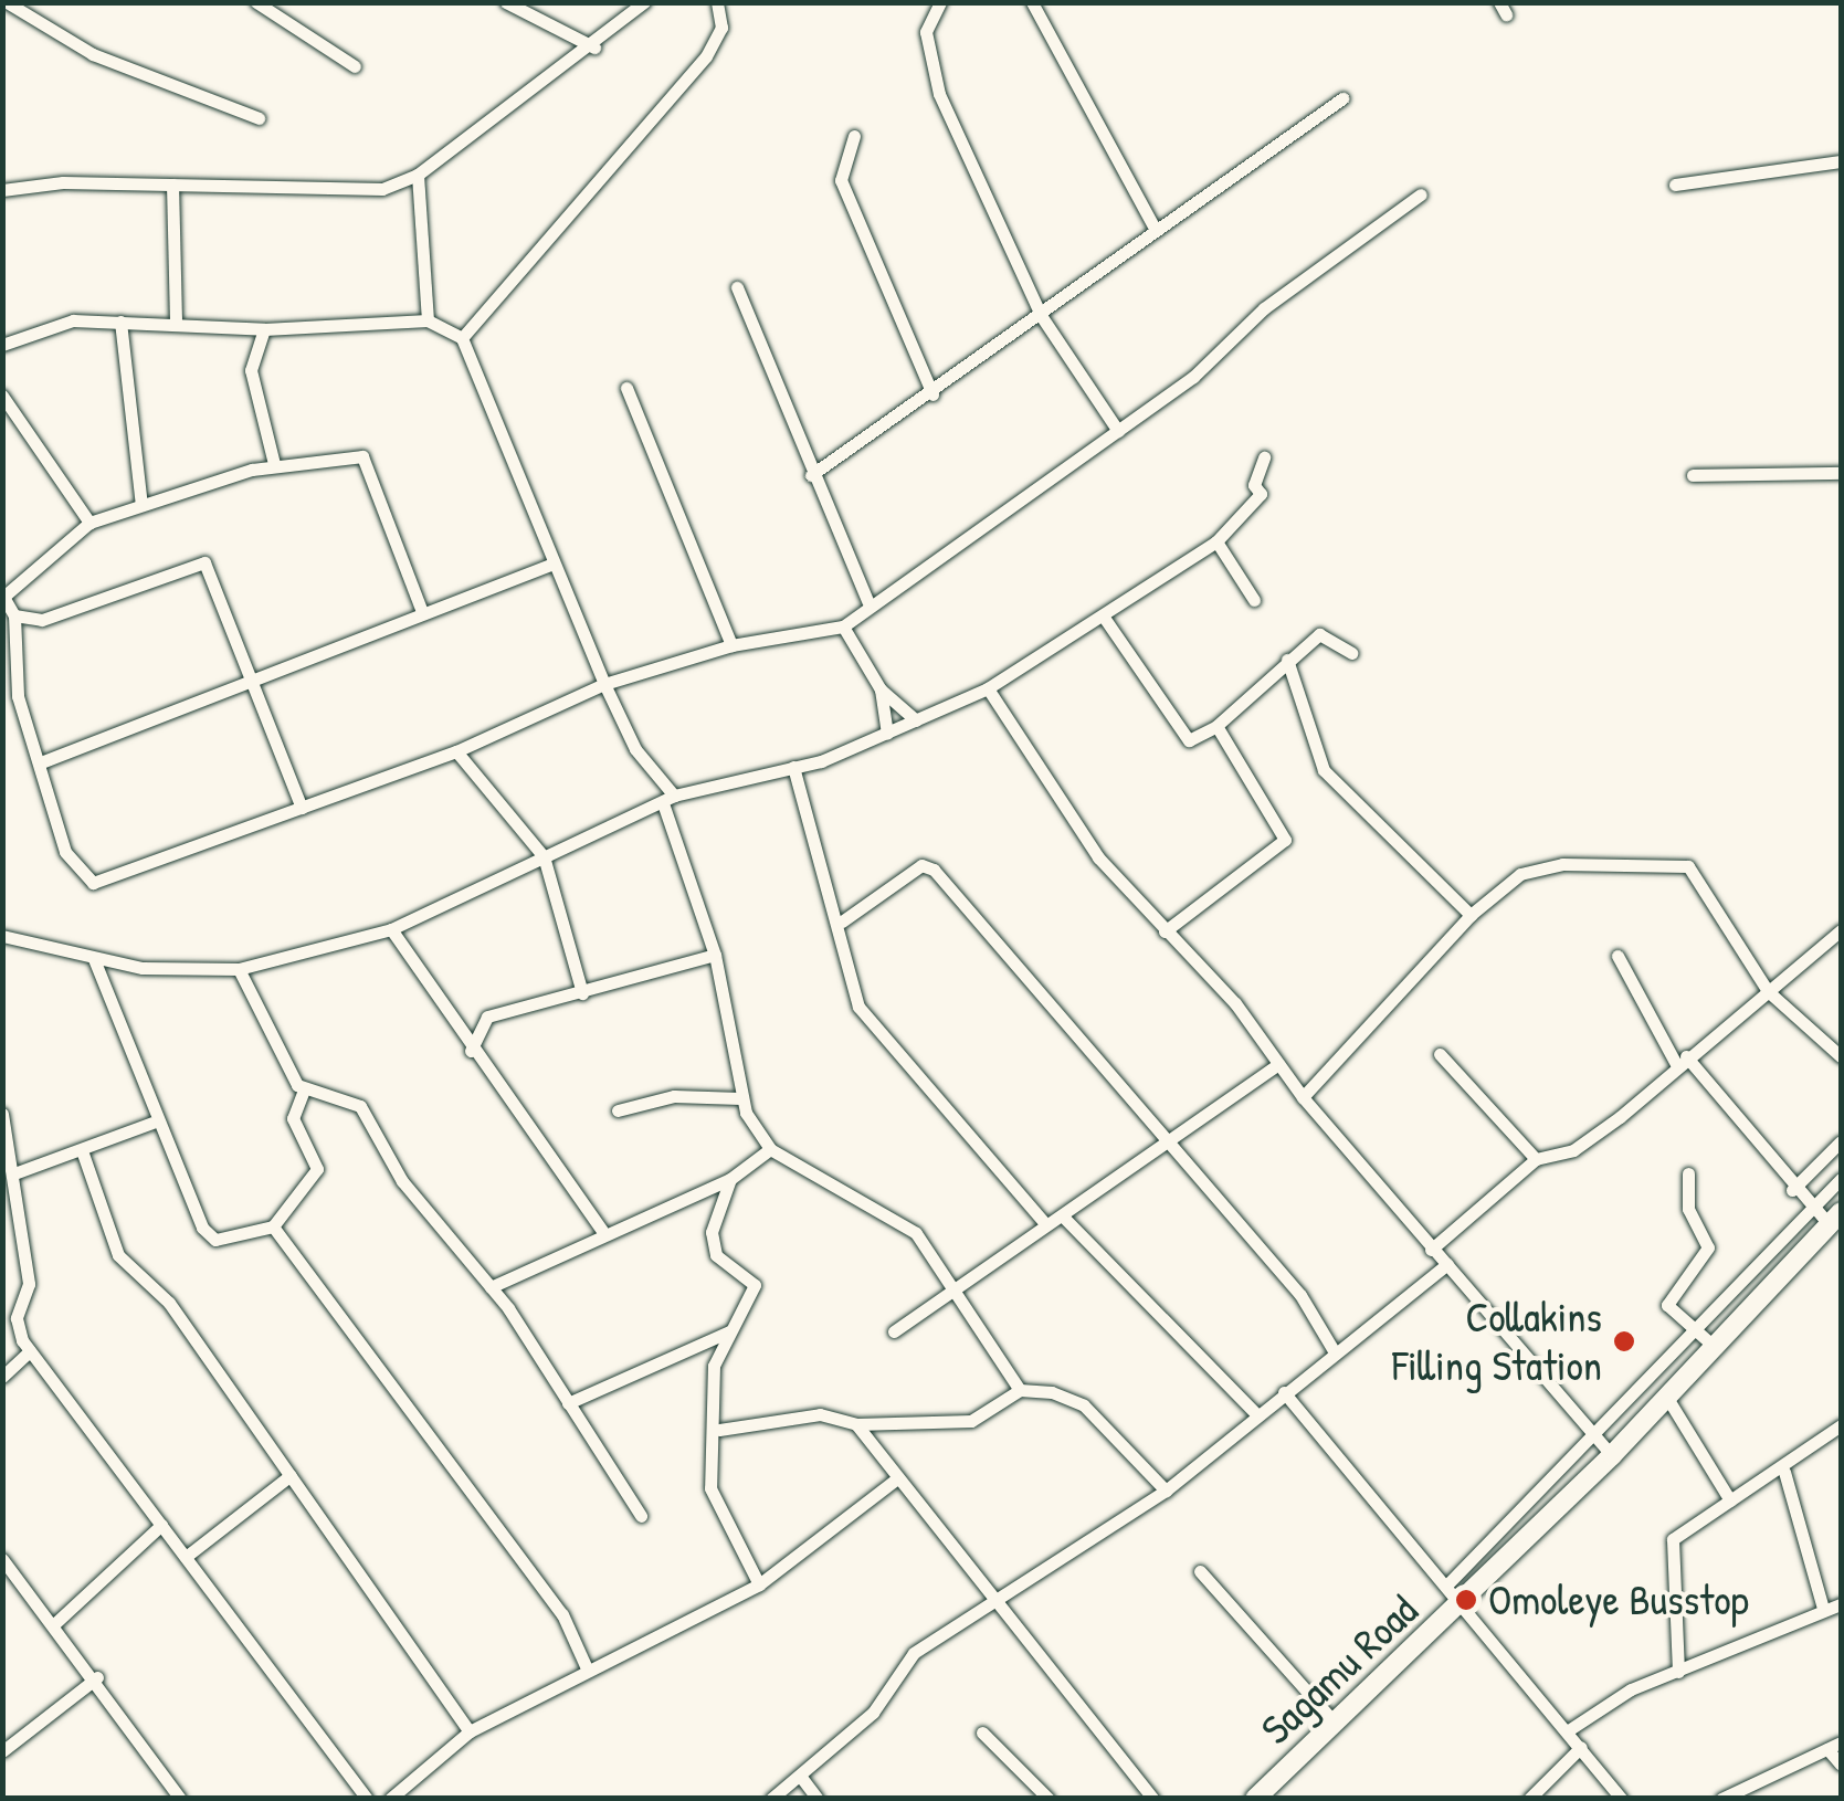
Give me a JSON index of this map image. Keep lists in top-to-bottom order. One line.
{"streets":{"highway":["Sagamu Road"]},"places":["Collakins Filling Station","Omoleye Busstop"]}
